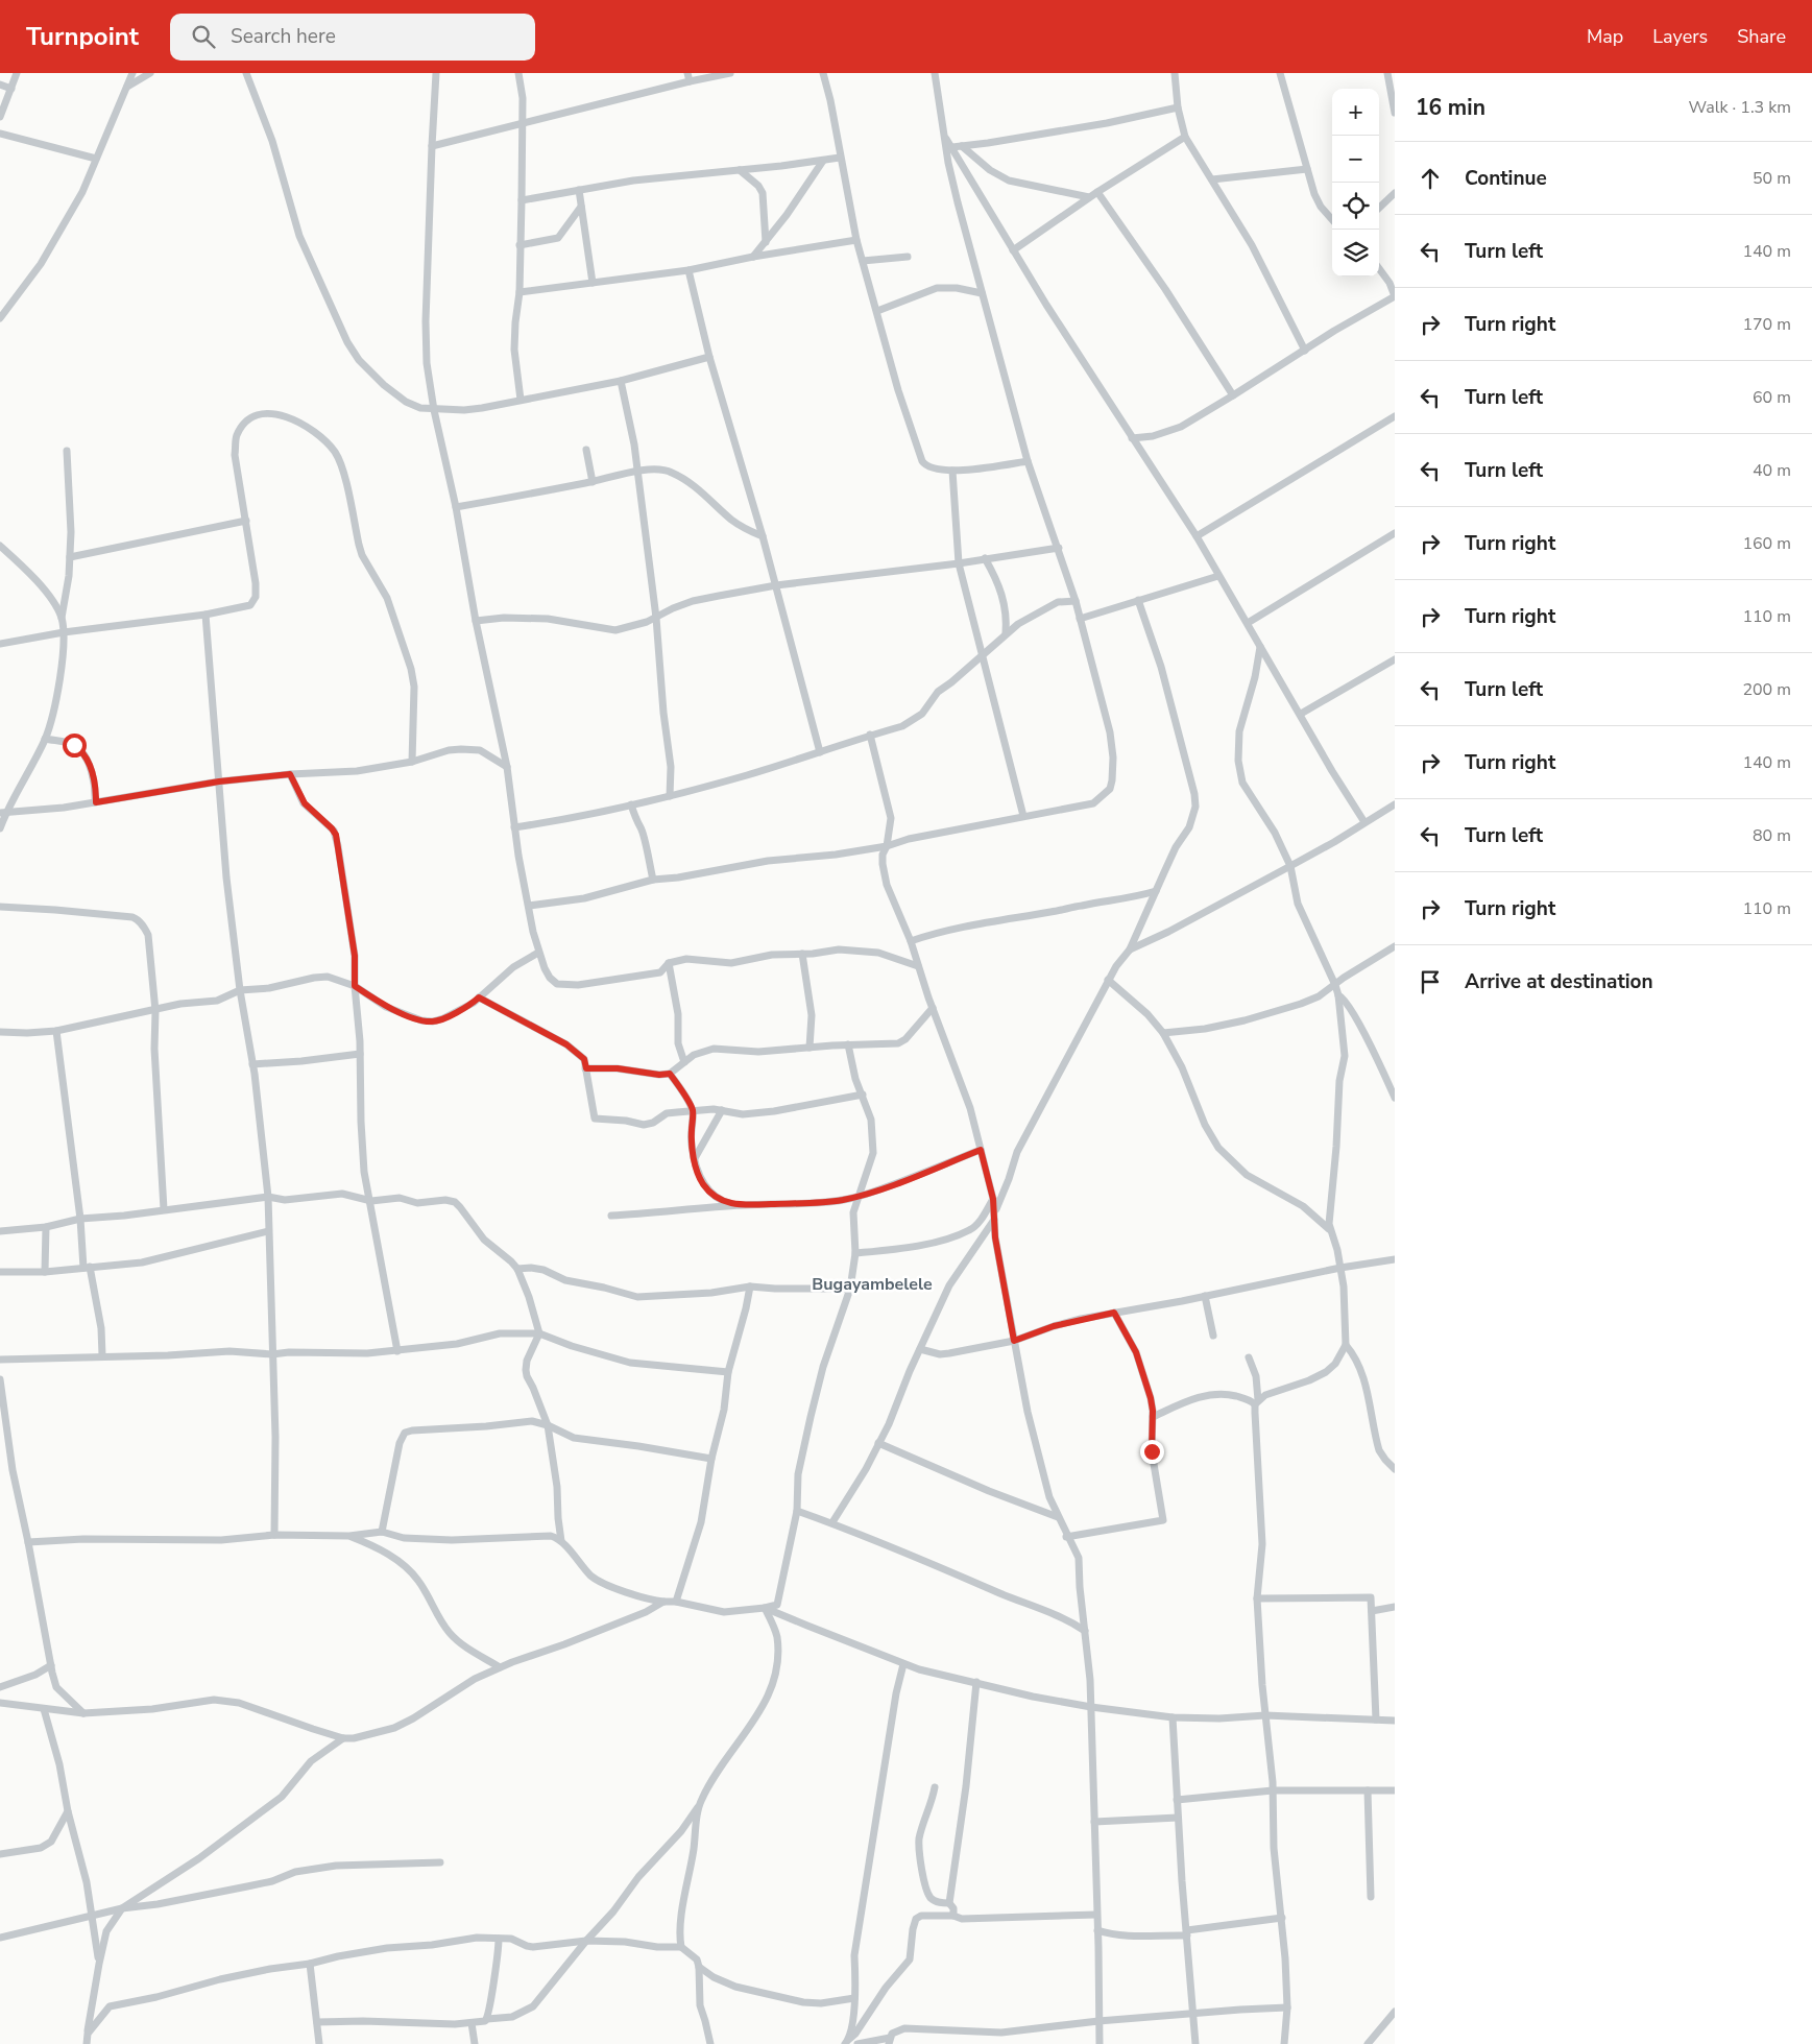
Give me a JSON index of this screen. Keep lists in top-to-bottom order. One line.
{"districts":["Bugayambelele"],"page":{"header":"Turnpoint","search":"Search here","nav":["Map","Layers","Share"],"heading":["16 min","Walk · 1.3 km"],"map_buttons":["+","−"],"list":[["Continue","50 m"],["Turn left","140 m"],["Turn right","170 m"],["Turn left","60 m"],["Turn left","40 m"],["Turn right","160 m"],["Turn right","110 m"],["Turn left","200 m"],["Turn right","140 m"],["Turn left","80 m"],["Turn right","110 m"],"Arrive at destination"]}}
